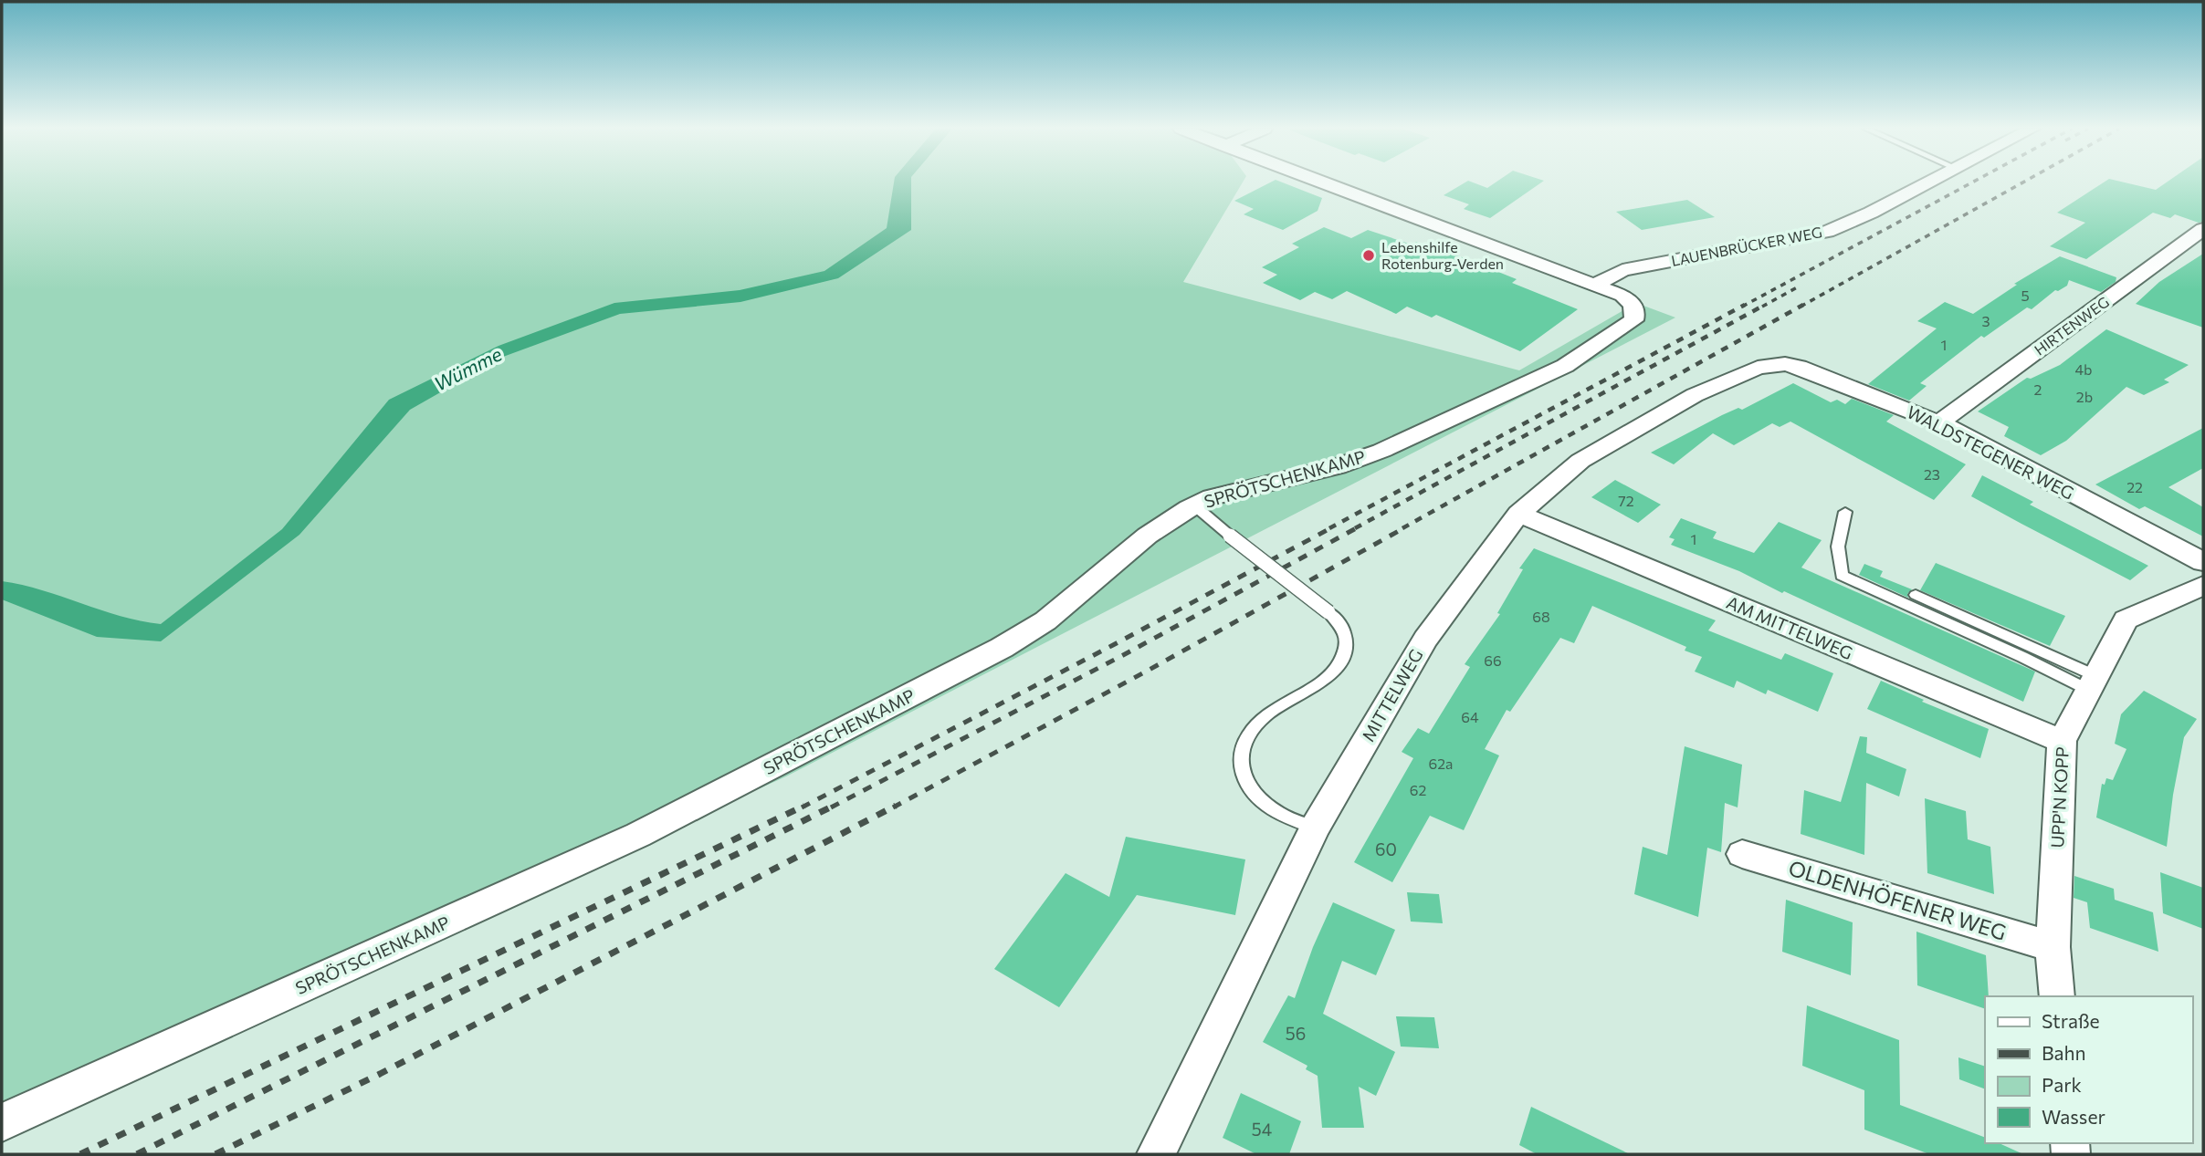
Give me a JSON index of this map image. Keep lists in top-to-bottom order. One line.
{"streets":{"street":["LAUENBRÜCKER WEG","HIRTENWEG","WALDSTEGENER WEG","SPRÖTSCHENKAMP","AM MITTELWEG","MITTELWEG","UPP'N KOPP","OLDENHÖFENER WEG"]},"crossings":[["LAUENBRÜCKER WEG","SPRÖTSCHENKAMP"],["HIRTENWEG","WALDSTEGENER WEG"],["WALDSTEGENER WEG","MITTELWEG"],["AM MITTELWEG","MITTELWEG"],["AM MITTELWEG","UPP'N KOPP"],["UPP'N KOPP","OLDENHÖFENER WEG"]],"water":["Wümme"],"places":["Lebenshilfe Rotenburg-Verden"],"house_numbers":["5","3","1","4b","2","2b","23","22","72","1","68","66","64","62a","62","60","56","54"],"legend":["Straße","Bahn","Park","Wasser"]}
